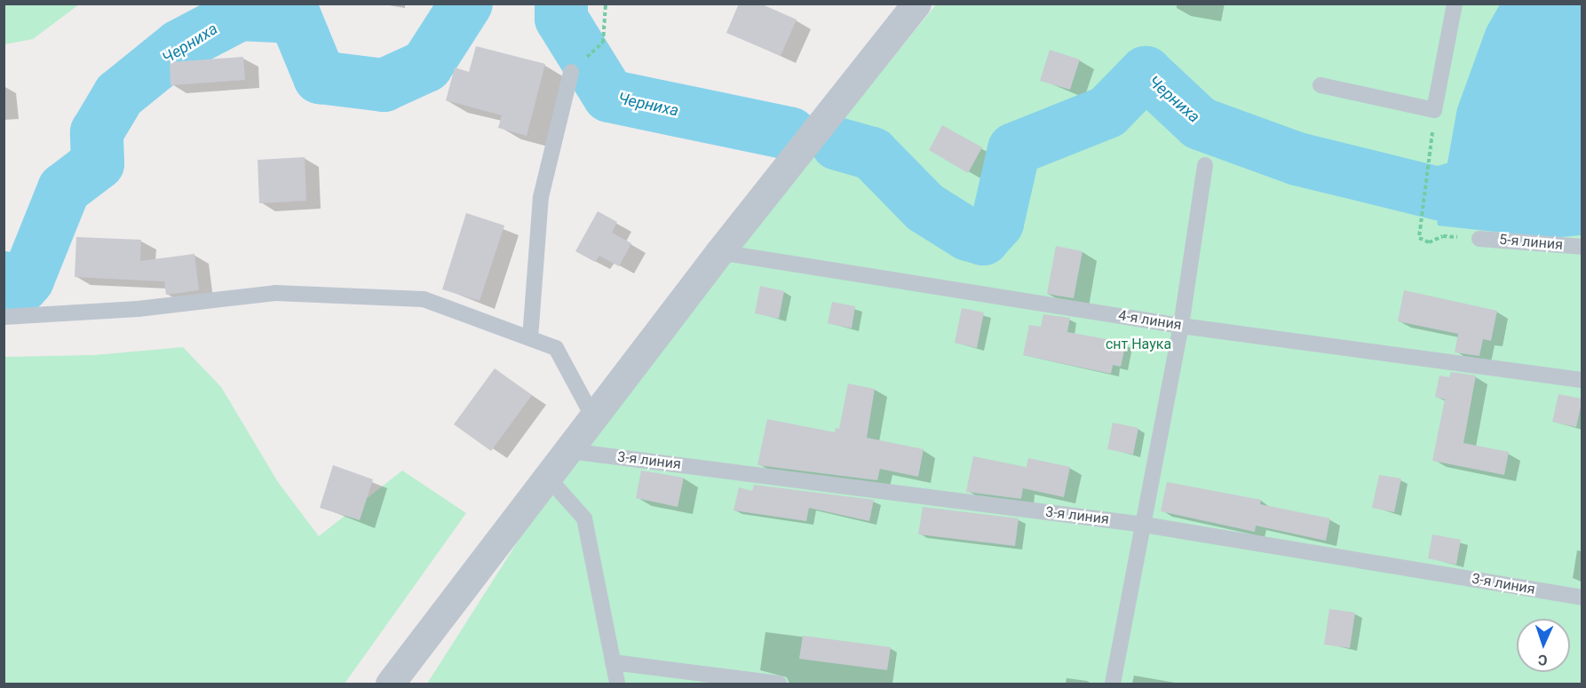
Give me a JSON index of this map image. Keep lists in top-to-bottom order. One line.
{"streets":{"lane":["5-я линия","4-я линия","3-я линия"]},"water":["Черниха"],"parks":["снт Наука"],"north":"bottom"}
